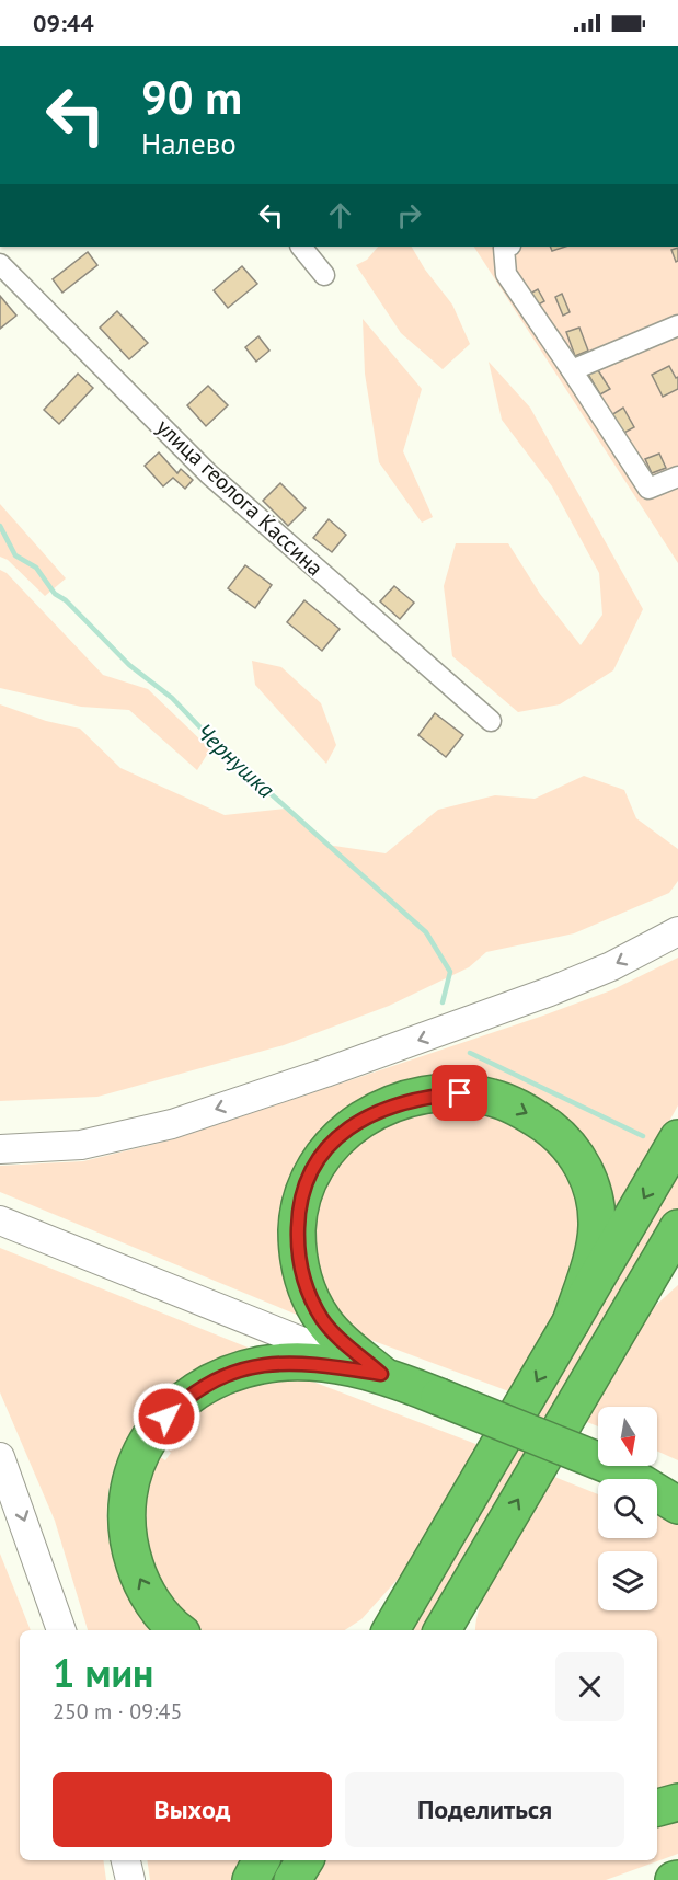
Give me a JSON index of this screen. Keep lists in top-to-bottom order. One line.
{"streets":{"street":["улица геолога Кассина"]},"water":["Чернушка"],"north":"bottom","page":{"status":"09:44","turn":["90 m","Налево"],"heading":["1 мин","250 m · 09:45"],"buttons":["Выход","Поделиться"]}}
